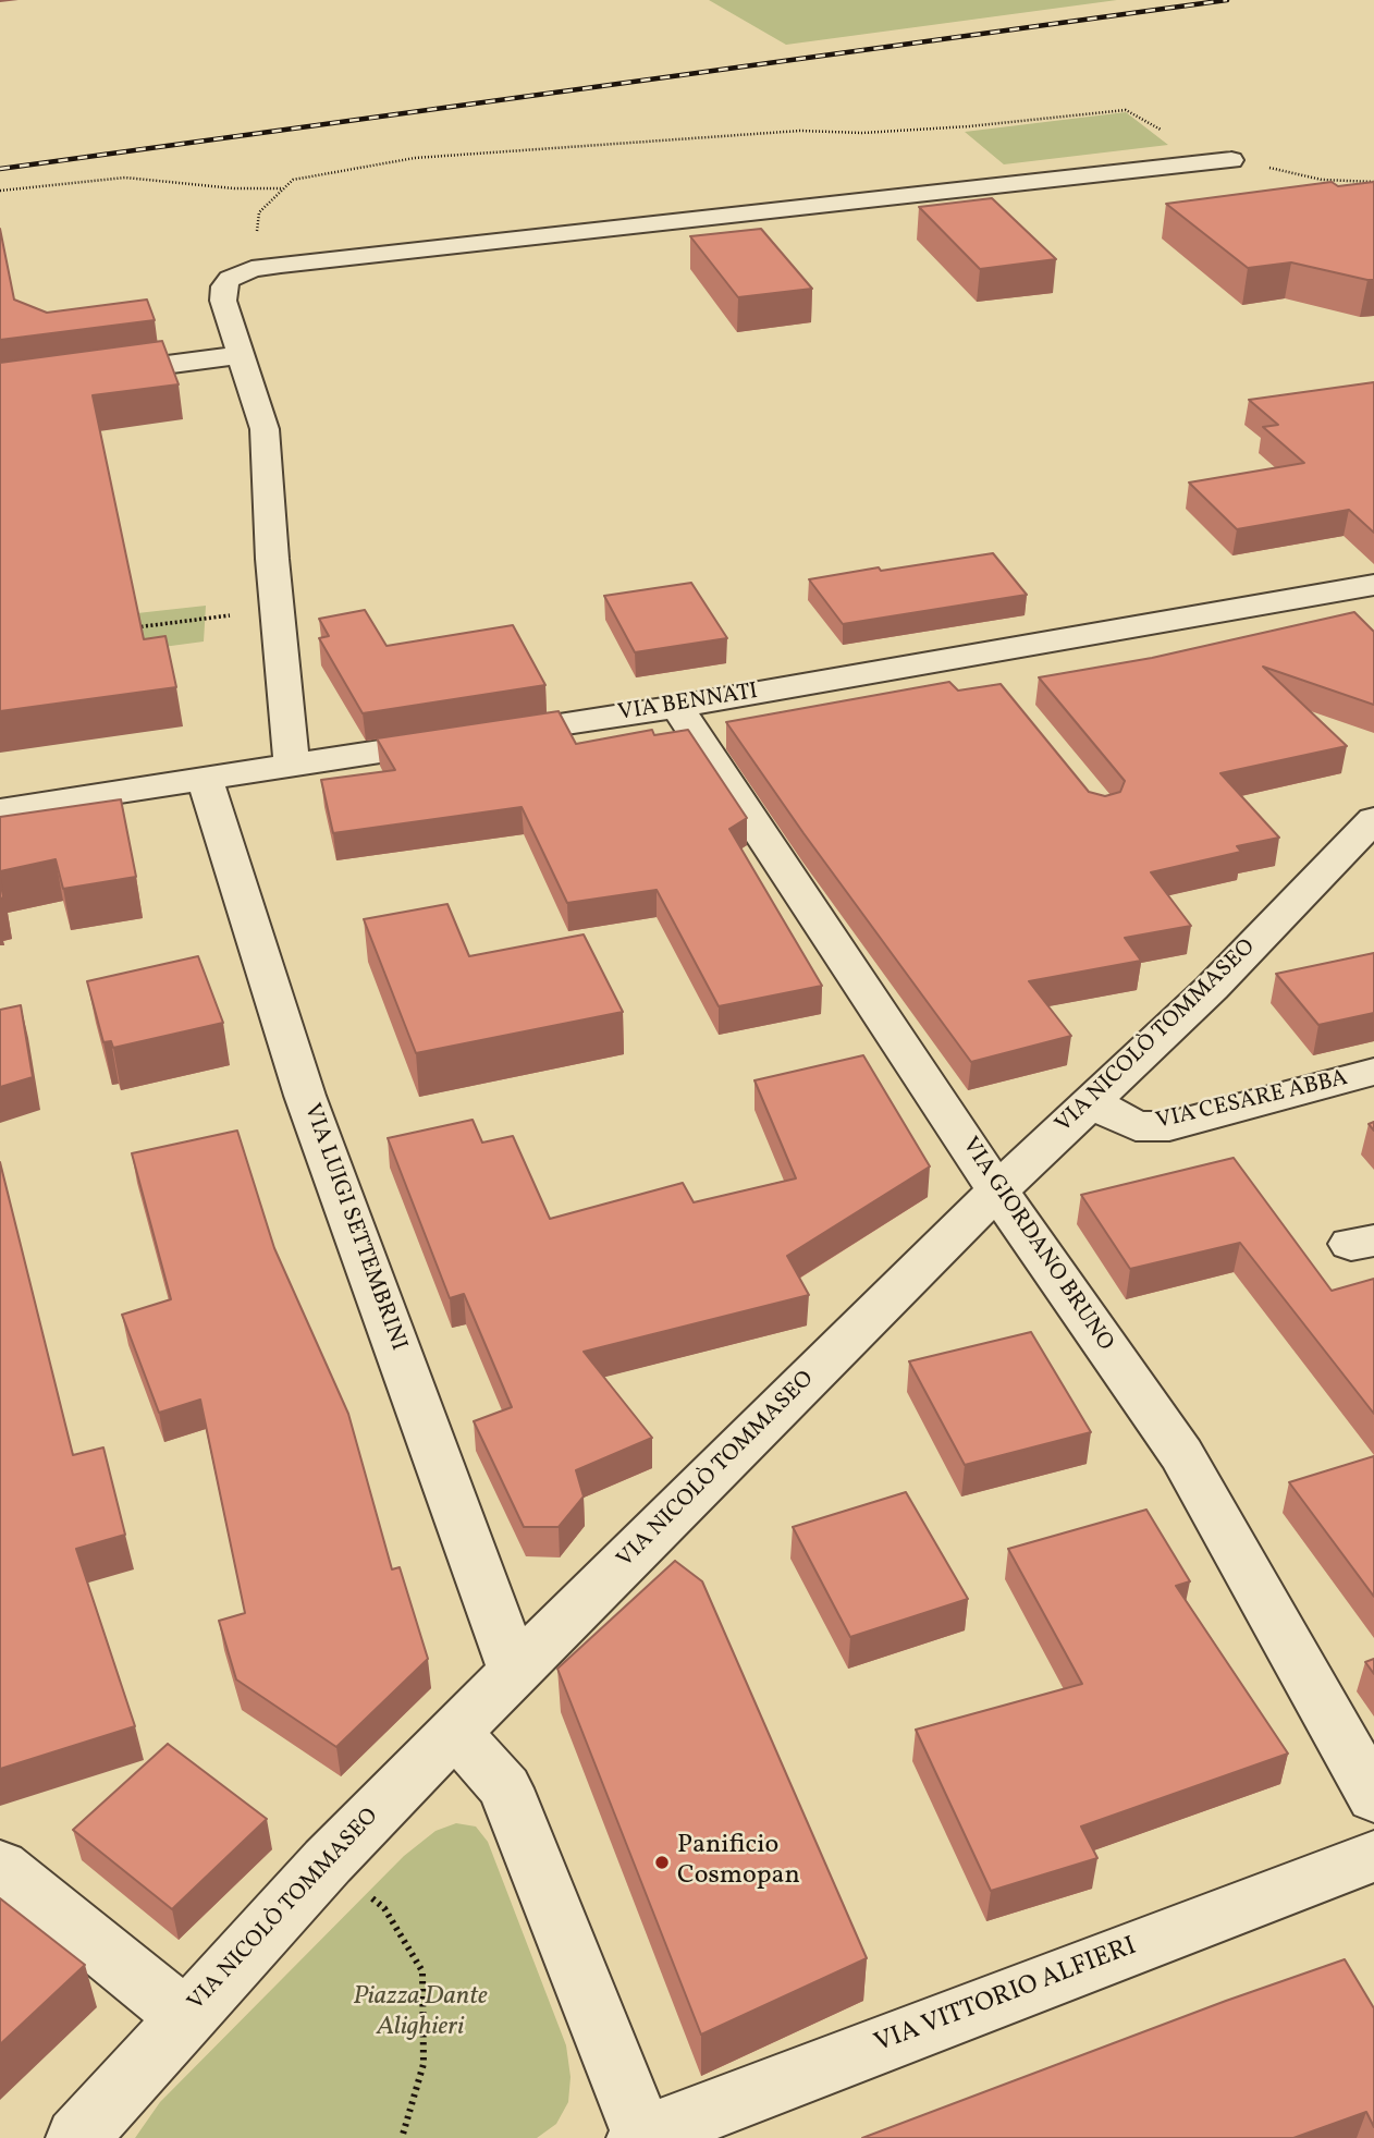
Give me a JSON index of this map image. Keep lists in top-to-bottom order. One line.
{"streets":{"street":["VIA BENNATI","VIA NICOLÒ TOMMASEO","VIA CESARE ABBA","VIA LUIGI SETTEMBRINI","VIA GIORDANO BRUNO","VIA VITTORIO ALFIERI"]},"crossings":[["VIA BENNATI","VIA LUIGI SETTEMBRINI"],["VIA BENNATI","VIA GIORDANO BRUNO"],["VIA NICOLÒ TOMMASEO","VIA CESARE ABBA"],["VIA NICOLÒ TOMMASEO","VIA LUIGI SETTEMBRINI"],["VIA NICOLÒ TOMMASEO","VIA GIORDANO BRUNO"]],"parks":["Piazza Dante Alighieri"],"places":["Panificio Cosmopan"]}
